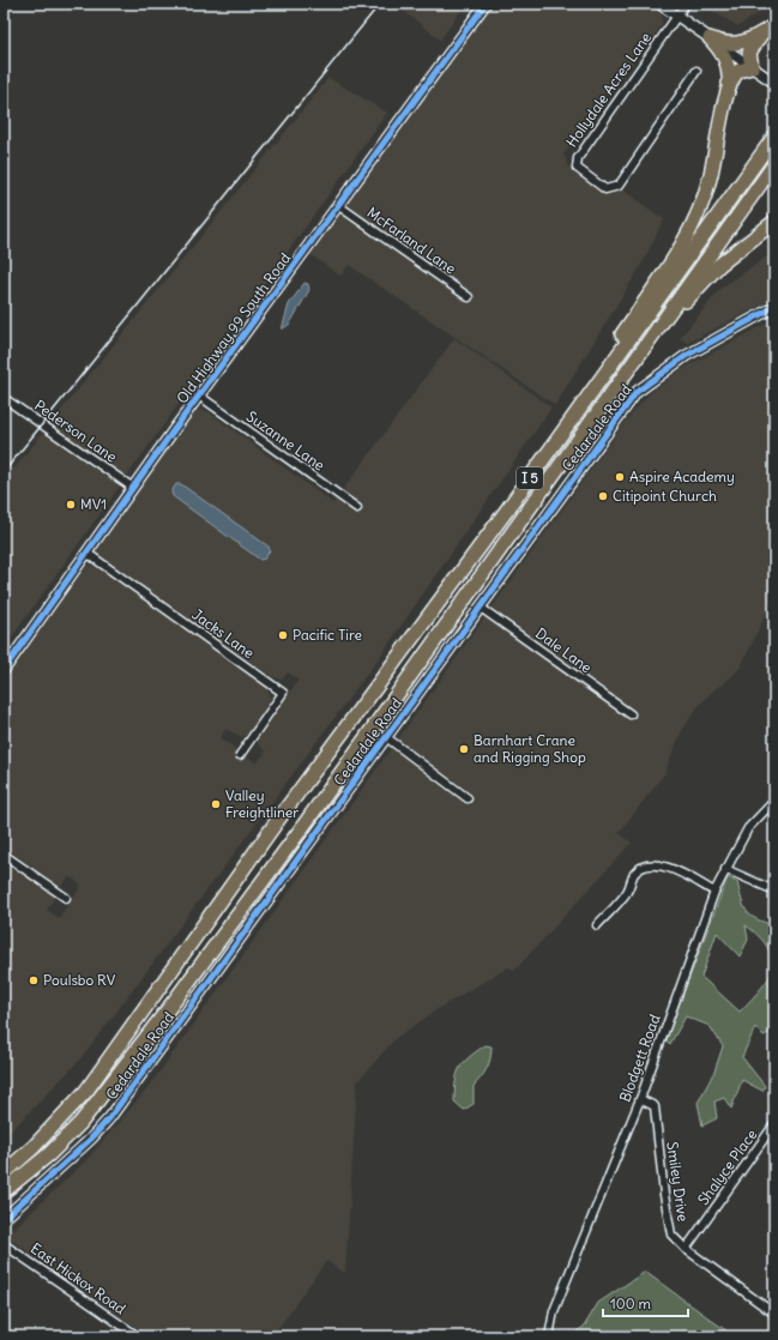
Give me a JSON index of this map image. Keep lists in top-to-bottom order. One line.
{"streets":{"highway":["I 5"],"street":["Hollydale Acres Lane","McFarland Lane","Old Highway 99 South Road","Cedardale Road","Pederson Lane","Suzanne Lane","Jacks Lane","Dale Lane","Blodgett Road","Shalyce Place","Smiley Drive","East Hickox Road"]},"crossings":[["McFarland Lane","Old Highway 99 South Road"],["Old Highway 99 South Road","Pederson Lane"],["Old Highway 99 South Road","Suzanne Lane"],["Old Highway 99 South Road","Jacks Lane"],["Cedardale Road","Dale Lane"],["Blodgett Road","Smiley Drive"],["Shalyce Place","Smiley Drive"]],"places":["Aspire Academy","Citipoint Church","MV1","Pacific Tire","Barnhart Crane and Rigging Shop","Valley Freightliner","Poulsbo RV"],"scale_bar":"100 m"}
